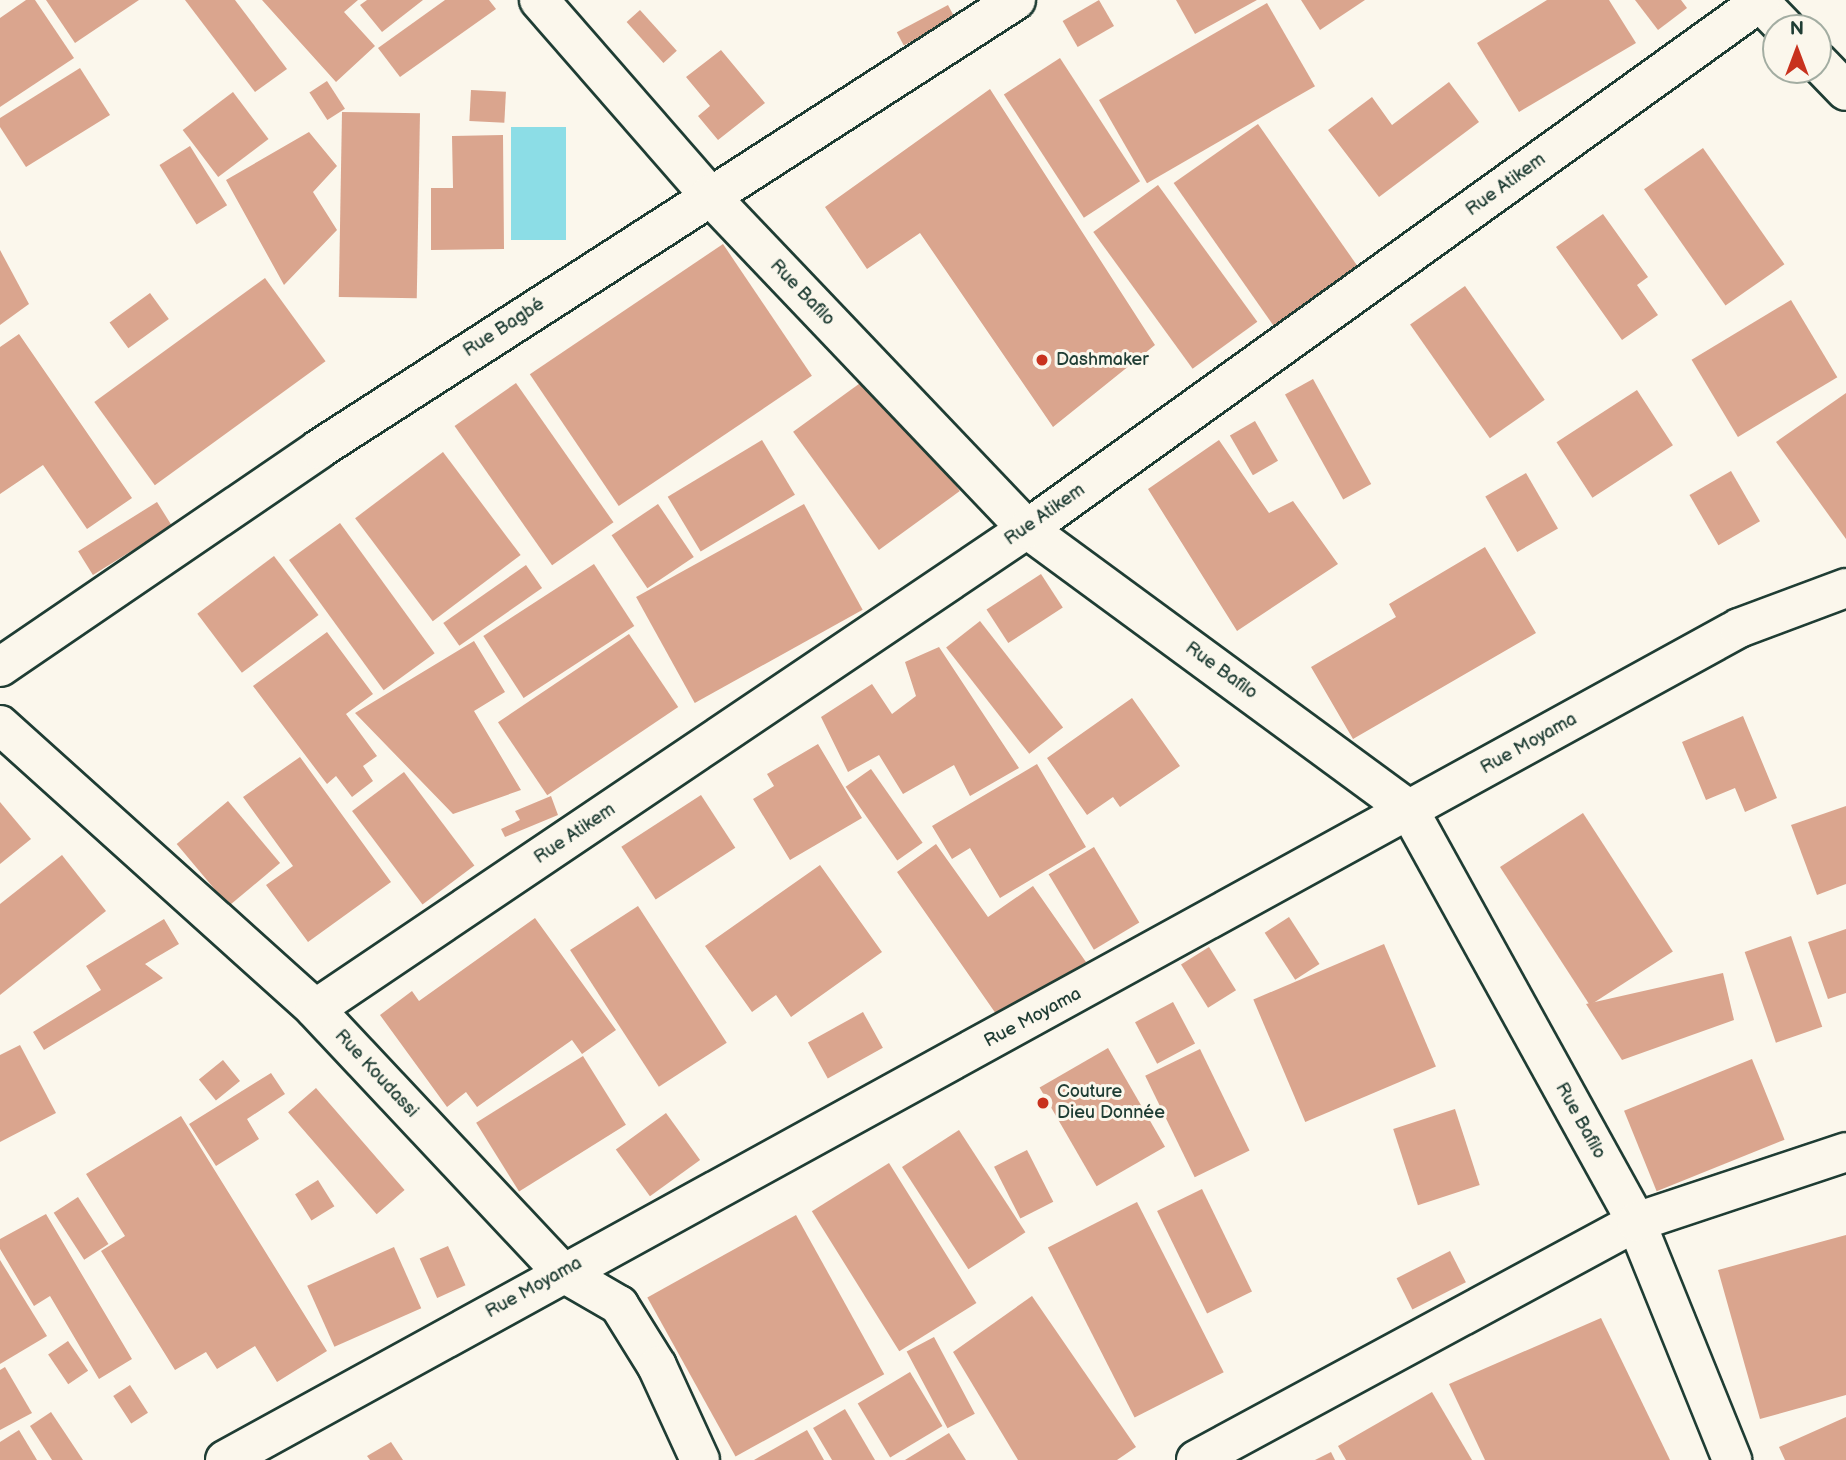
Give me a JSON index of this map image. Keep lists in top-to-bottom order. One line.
{"streets":{"street":["Rue Atikem","Rue Bafilo","Rue Bagbé","Rue Moyama","Rue Koudassi"]},"crossings":[["Rue Atikem","Rue Bafilo"],["Rue Atikem","Rue Koudassi"],["Rue Bafilo","Rue Bagbé"],["Rue Bafilo","Rue Moyama"],["Rue Moyama","Rue Koudassi"]],"places":["Dashmaker","Couture Dieu Donnée"],"north":"top"}
